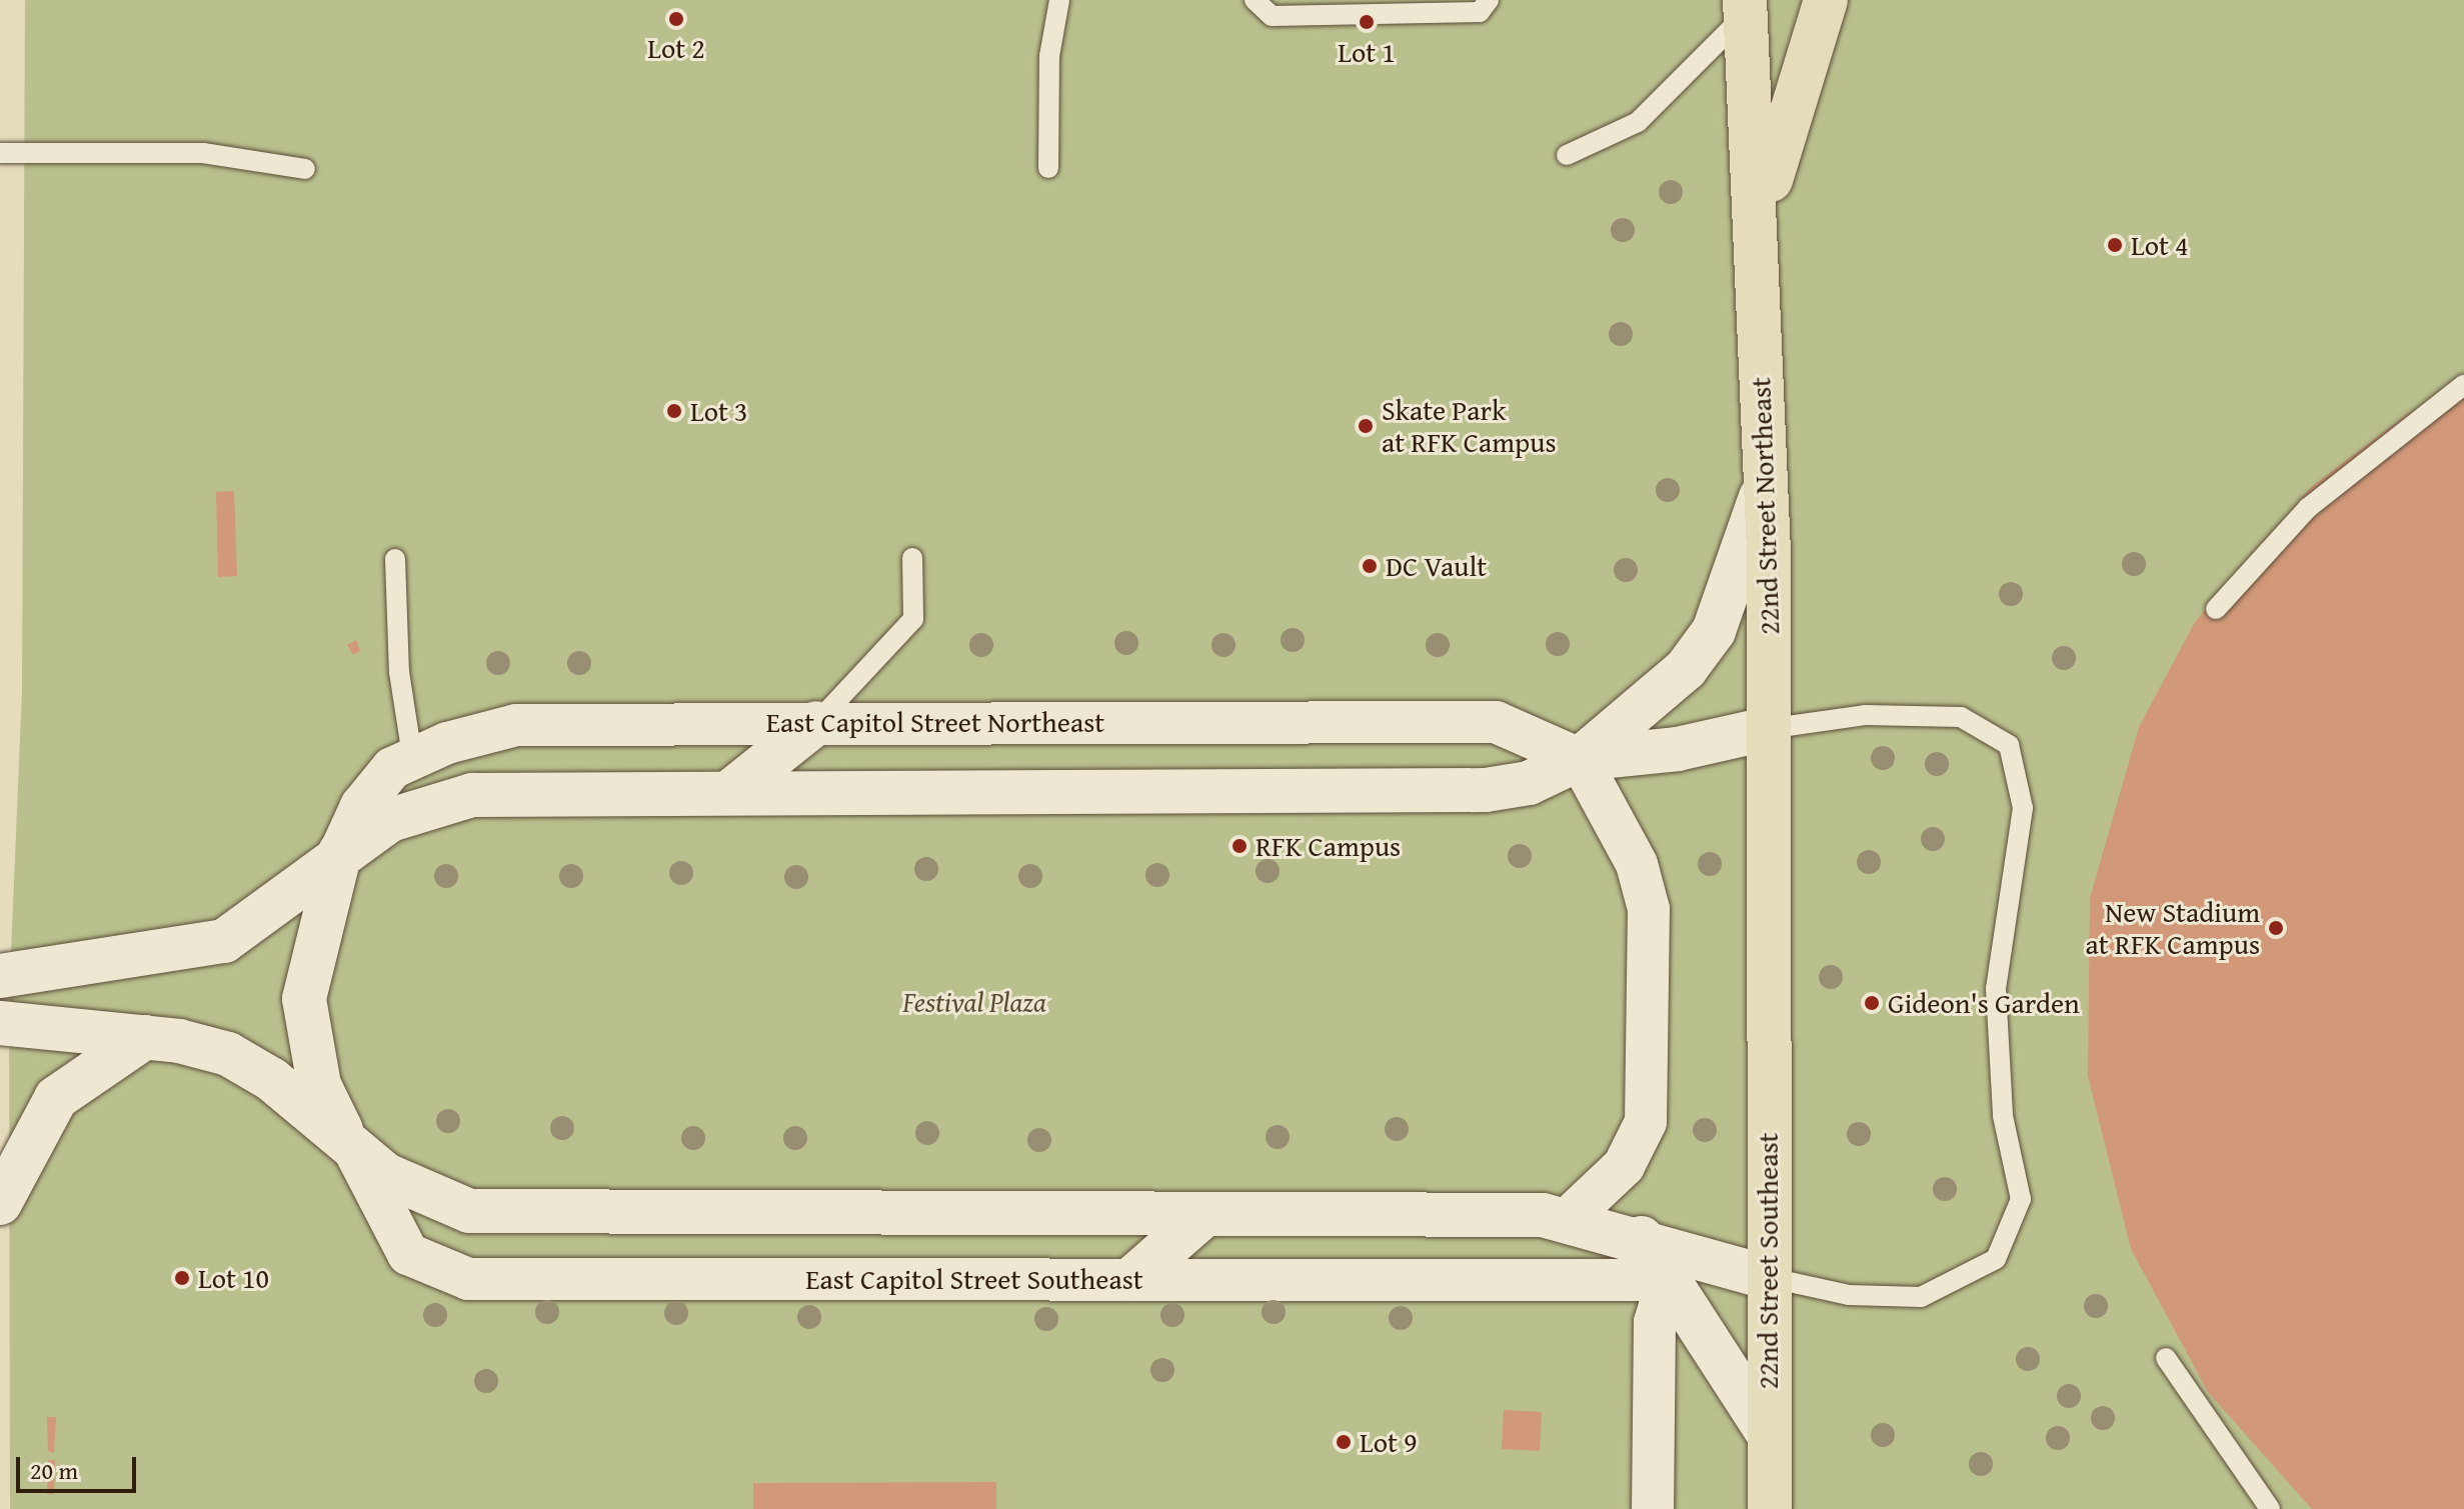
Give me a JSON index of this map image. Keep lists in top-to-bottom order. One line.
{"streets":{"main road":["22nd Street Northeast","East Capitol Street Northeast","22nd Street Southeast","East Capitol Street Southeast"]},"crossings":[["22nd Street Northeast","East Capitol Street Northeast"],["22nd Street Northeast","22nd Street Southeast"],["22nd Street Southeast","East Capitol Street Southeast"]],"parks":["Festival Plaza"],"places":["Lot 2","Lot 1","Lot 4","Lot 3","Skate Park at RFK Campus","DC Vault","RFK Campus","New Stadium at RFK Campus","Gideon's Garden","Lot 10","Lot 9"],"scale_bar":"20 m"}
